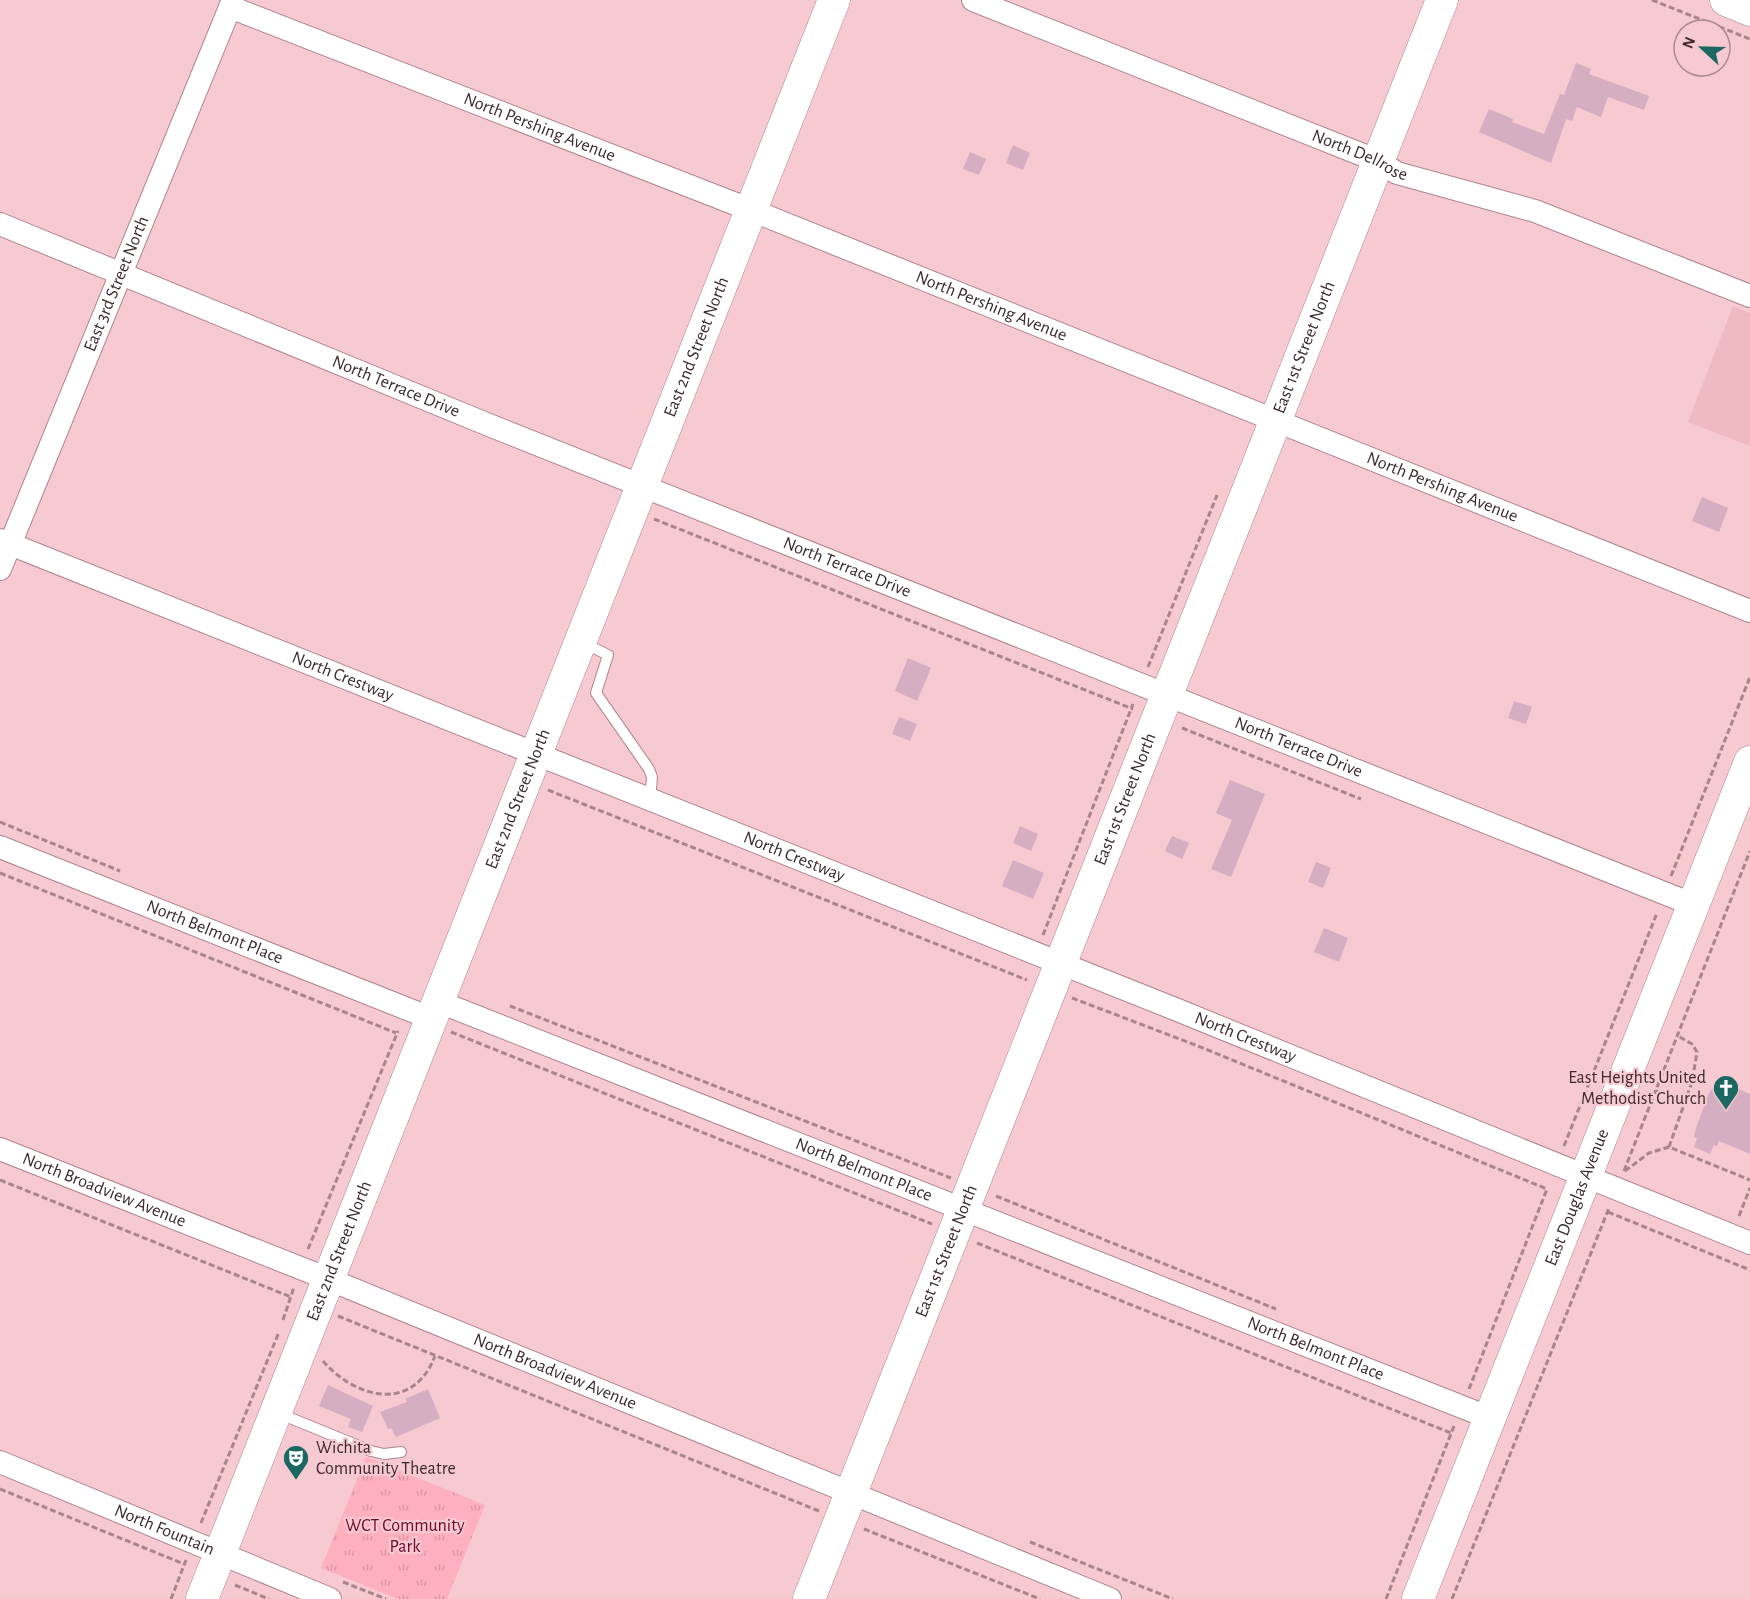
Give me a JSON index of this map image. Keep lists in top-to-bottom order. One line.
{"streets":{"street":["North Pershing Avenue","North Dellrose","East 3rd Street North","East 2nd Street North","East 1st Street North","North Terrace Drive","North Crestway","North Belmont Place","North Broadview Avenue","East Douglas Avenue","North Fountain"]},"crossings":[["North Pershing Avenue","East 3rd Street North"],["North Pershing Avenue","East 2nd Street North"],["North Pershing Avenue","East 1st Street North"],["North Dellrose","East 1st Street North"],["East 3rd Street North","North Terrace Drive"],["East 3rd Street North","North Crestway"],["East 2nd Street North","North Terrace Drive"],["East 2nd Street North","North Crestway"],["East 2nd Street North","North Belmont Place"],["East 2nd Street North","North Broadview Avenue"],["East 2nd Street North","North Fountain"],["East 1st Street North","North Terrace Drive"],["East 1st Street North","North Crestway"],["East 1st Street North","North Belmont Place"],["East 1st Street North","North Broadview Avenue"],["North Terrace Drive","East Douglas Avenue"],["North Crestway","East Douglas Avenue"],["North Belmont Place","East Douglas Avenue"]],"parks":["WCT Community Park"],"places":{"church":["East Heights United Methodist Church"],"theatre":["Wichita Community Theatre"]},"north":"left"}
